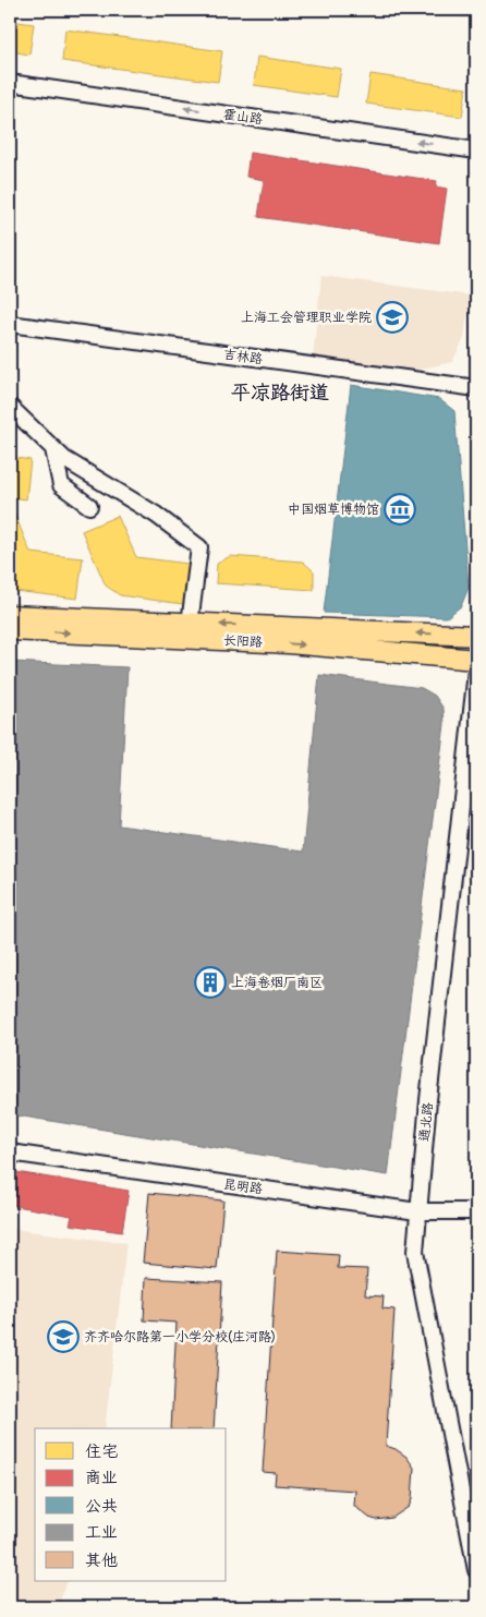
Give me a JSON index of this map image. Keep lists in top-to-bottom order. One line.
{"streets":{"main road":["长阳路"],"street":["霍山路","吉林路","通北路","昆明路"]},"crossings":[["通北路","昆明路"]],"one_way":["霍山路"],"districts":["平凉路街道"],"places":{"school or university":["上海工会管理职业学院","齐齐哈尔路第一小学分校(庄河路)"],"museum":["中国烟草博物馆"],"building":["上海卷烟厂南区"]},"legend":["住宅","商业","公共","工业","其他"]}
